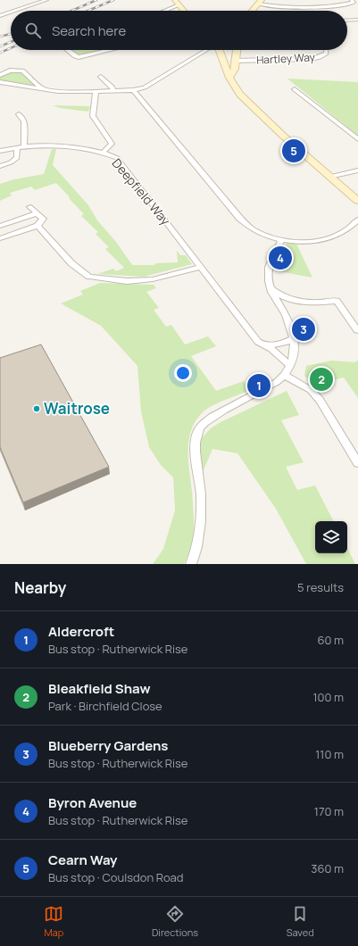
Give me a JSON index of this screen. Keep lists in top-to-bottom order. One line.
{"streets":{"street":["Hartley Way","Deepfield Way"]},"places":["Waitrose"],"page":{"search":"Search here","pins":["5","4","3","2","1"],"heading":["Nearby","5 results"],"list":[{"mark":"1","name":"Aldercroft","note":"Bus stop · Rutherwick Rise","value":"60 m"},{"mark":"2","name":"Bleakfield Shaw","note":"Park · Birchfield Close","value":"100 m"},{"mark":"3","name":"Blueberry Gardens","note":"Bus stop · Rutherwick Rise","value":"110 m"},{"mark":"4","name":"Byron Avenue","note":"Bus stop · Rutherwick Rise","value":"170 m"},{"mark":"5","name":"Cearn Way","note":"Bus stop · Coulsdon Road","value":"360 m"}],"nav":["Map","Directions","Saved"]}}
